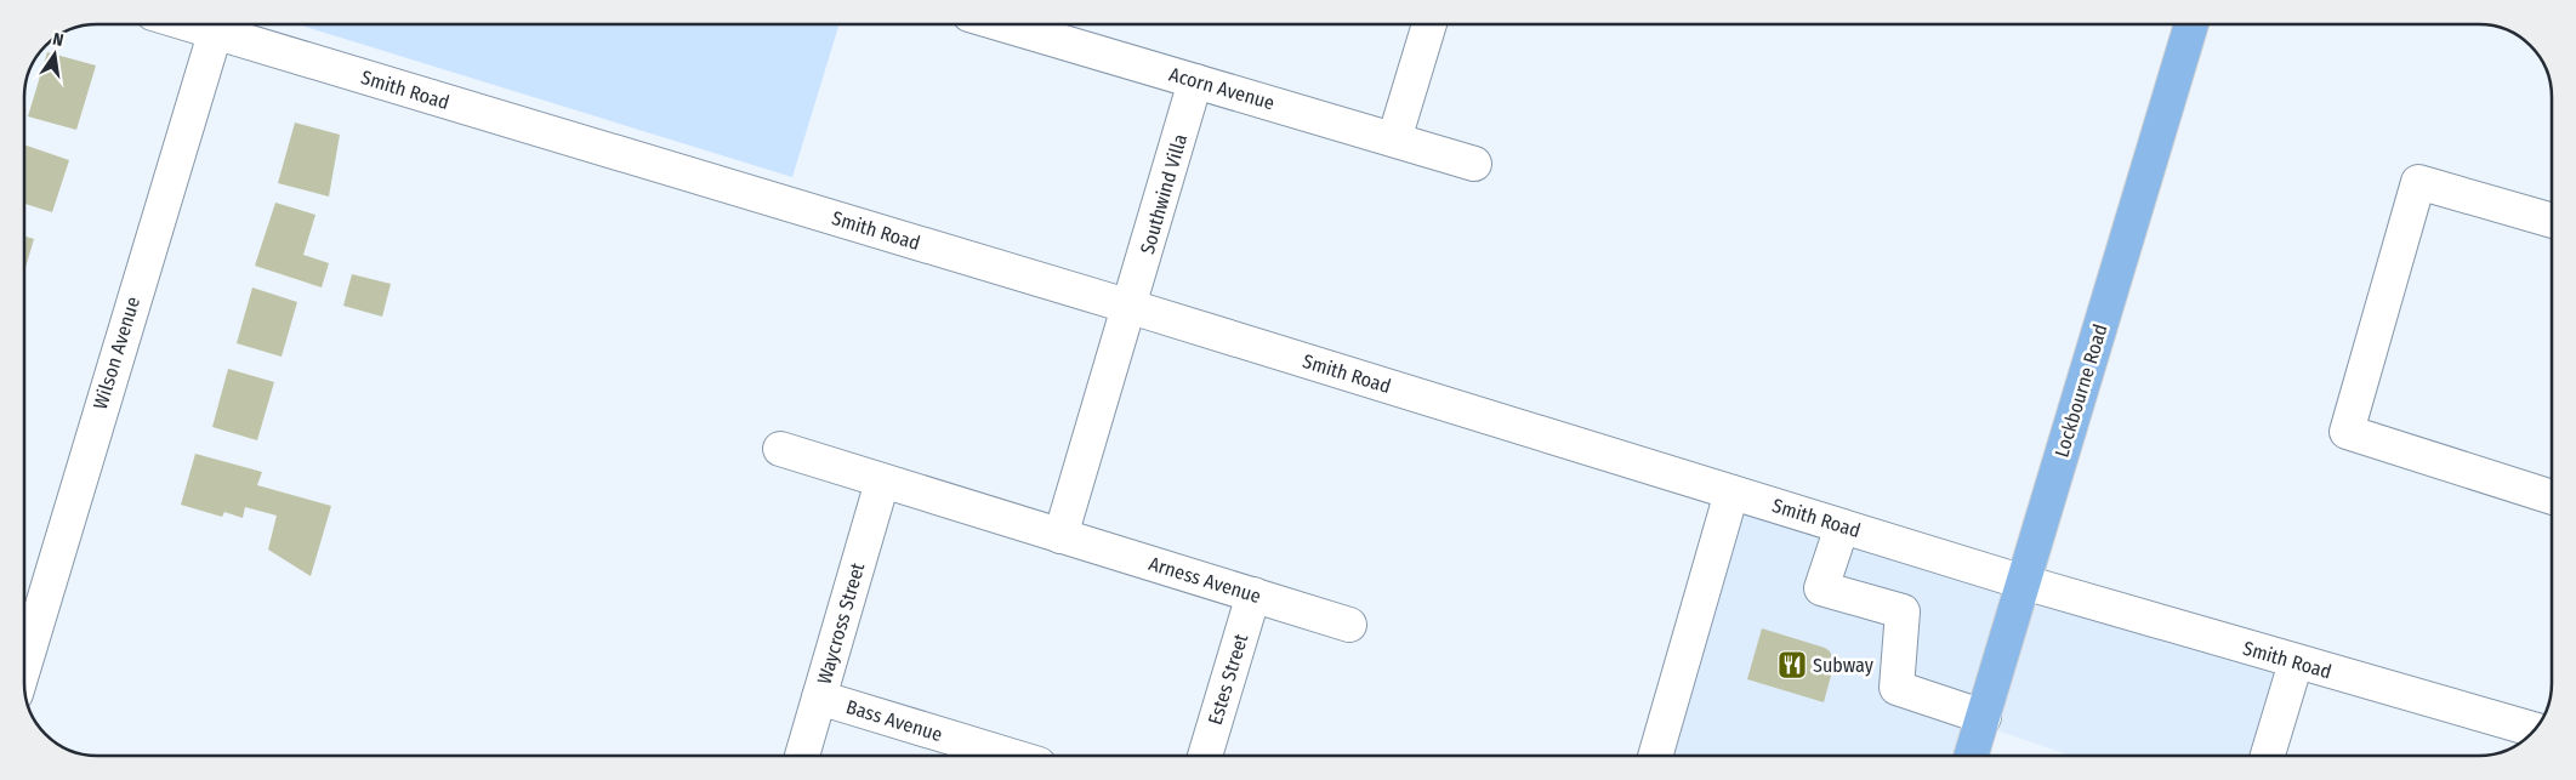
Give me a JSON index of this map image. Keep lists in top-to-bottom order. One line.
{"streets":{"main road":["Lockbourne Road"],"street":["Acorn Avenue","Smith Road","Southwind Villa","Wilson Avenue","Arness Avenue","Waycross Street","Estes Street","Bass Avenue"]},"crossings":[["Acorn Avenue","Southwind Villa"],["Smith Road","Southwind Villa"],["Smith Road","Lockbourne Road"],["Arness Avenue","Waycross Street"],["Arness Avenue","Estes Street"],["Waycross Street","Bass Avenue"]],"places":{"restaurant":["Subway"]},"north":"top"}
